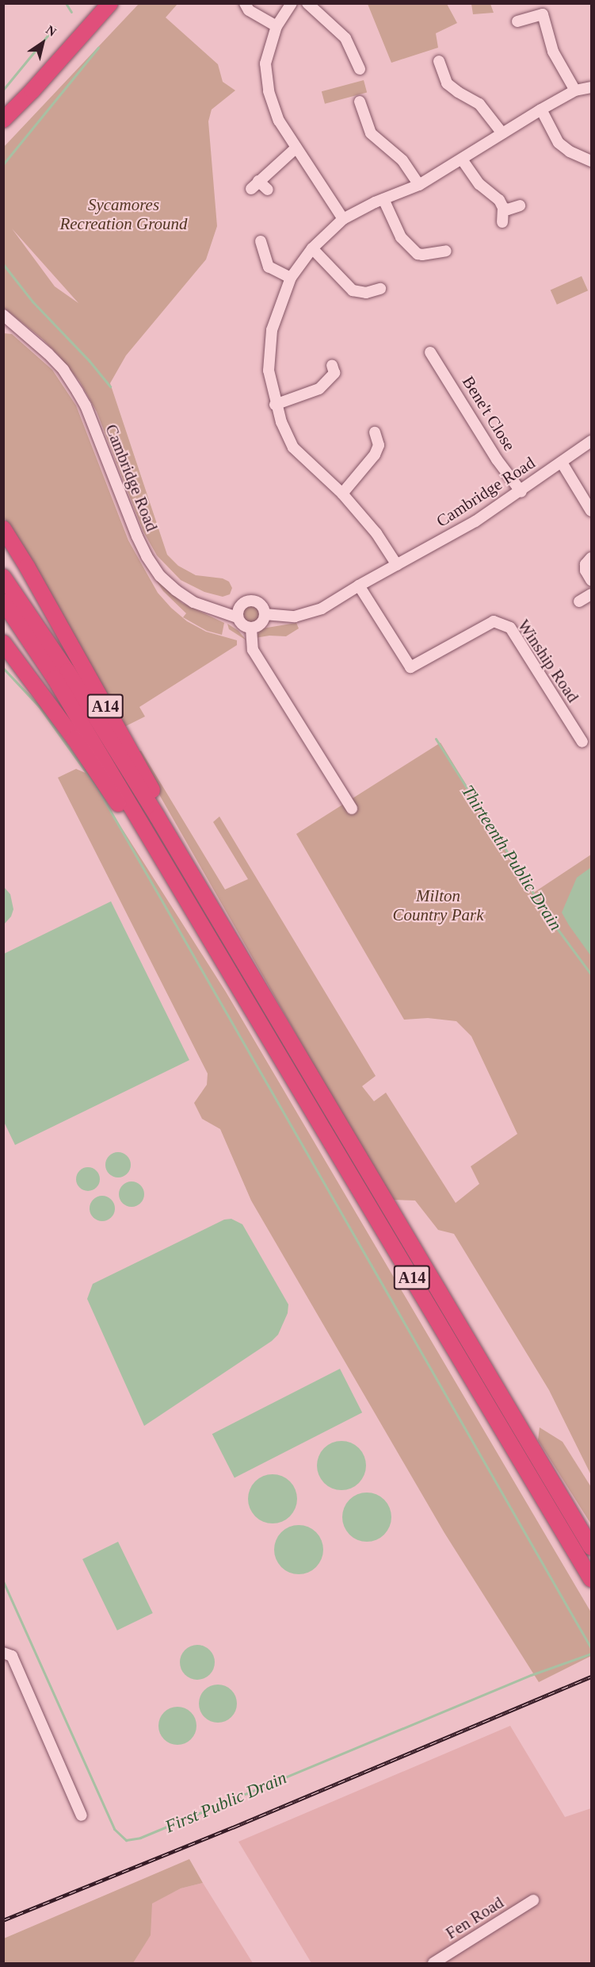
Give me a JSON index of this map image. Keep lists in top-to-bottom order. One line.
{"streets":{"highway":["A14"],"street":["Bene't Close","Cambridge Road","Winship Road","Fen Road"]},"crossings":[["Bene't Close","Cambridge Road"],["Cambridge Road","Winship Road"]],"water":["Thirteenth Public Drain","First Public Drain"],"parks":["Sycamores Recreation Ground","Milton Country Park"],"north":"top right"}
